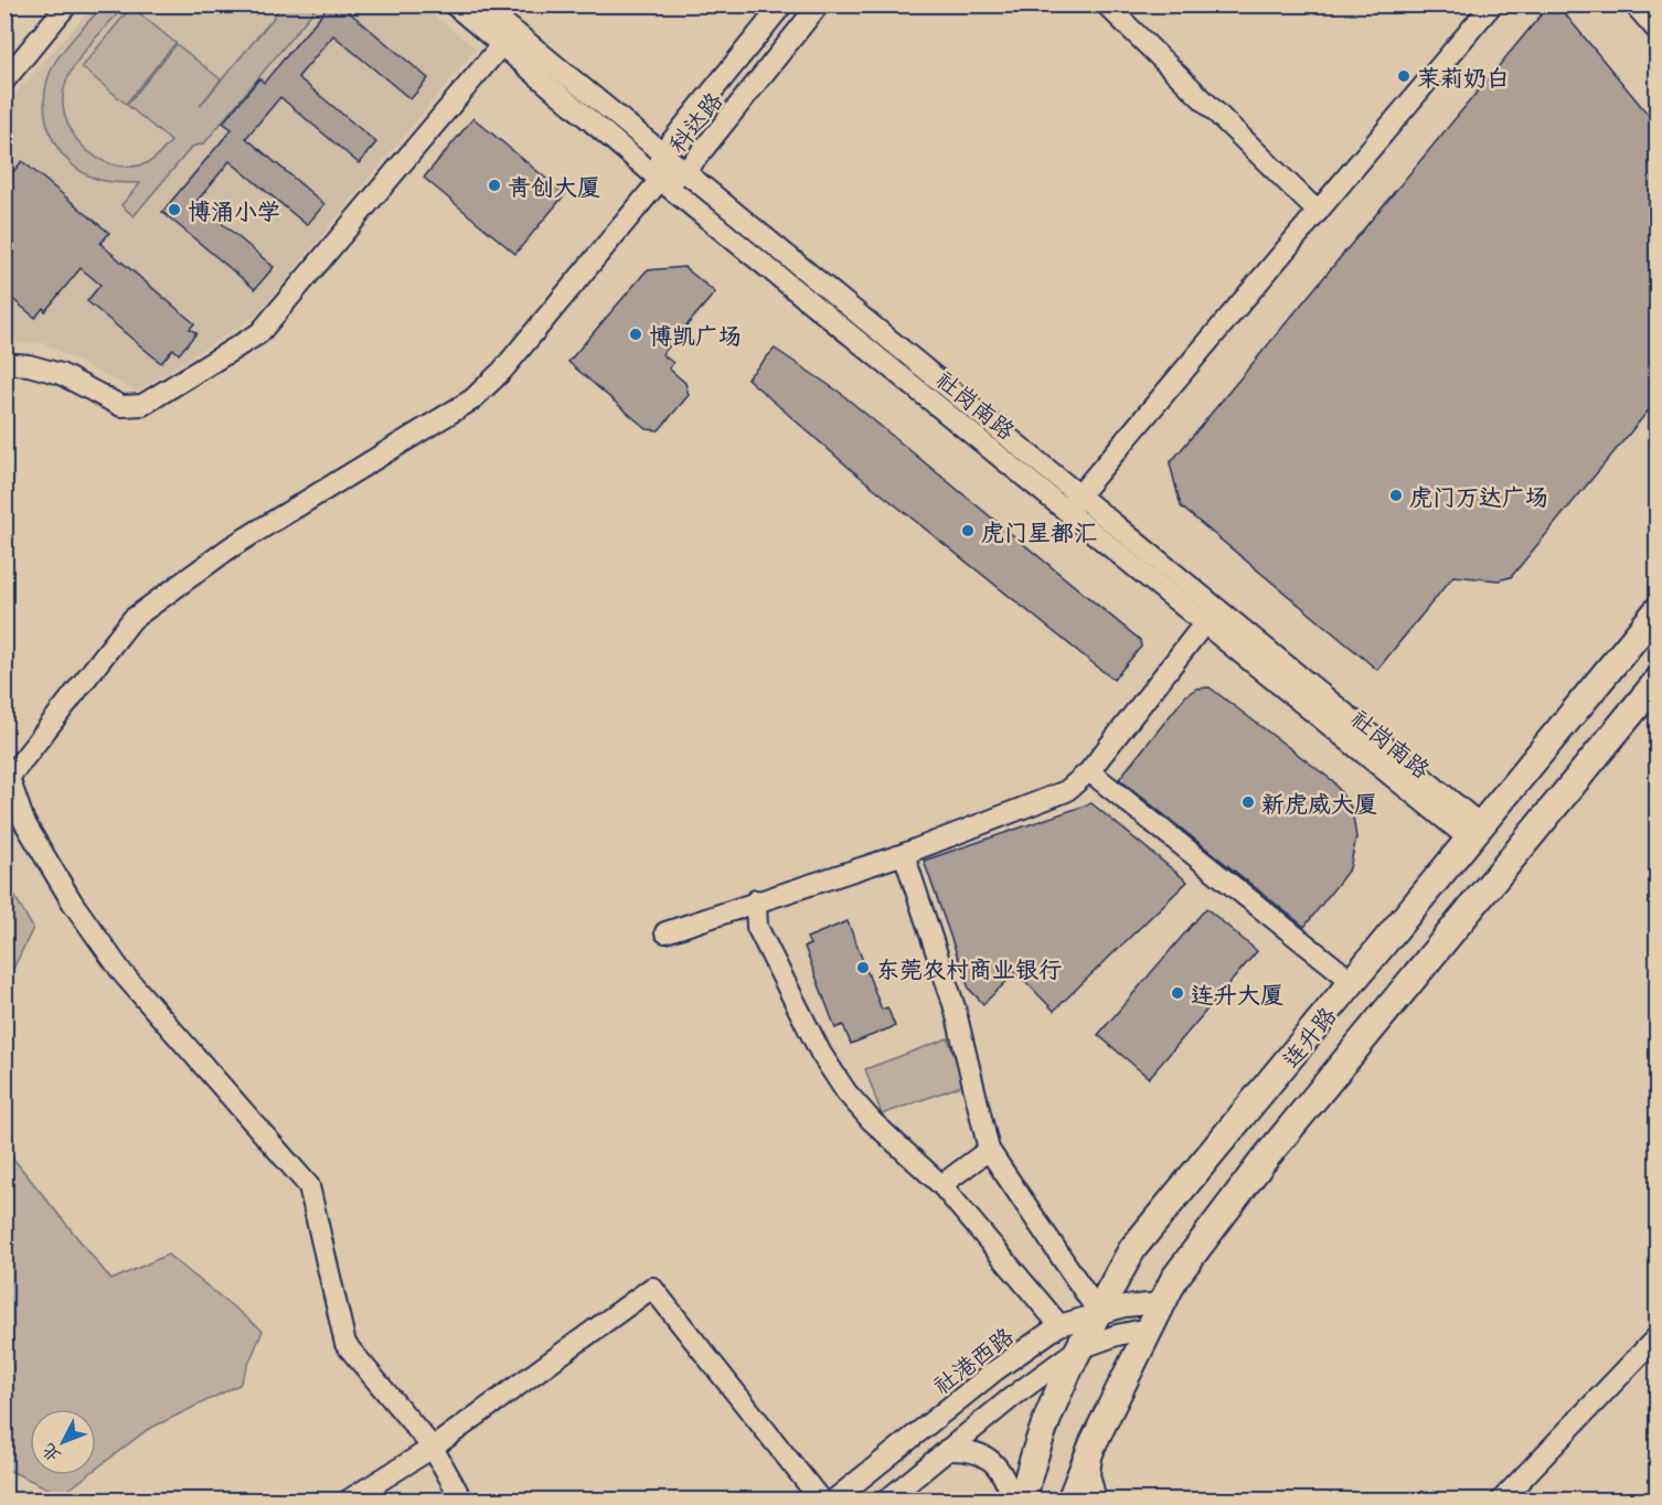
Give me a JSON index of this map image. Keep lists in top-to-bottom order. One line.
{"streets":{"main road":["连升路"],"street":["科达路","社岗南路","社港西路"]},"crossings":[["科达路","社岗南路"],["社岗南路","连升路"],["连升路","社港西路"]],"places":["茉莉奶白","青创大厦","博涌小学","博凯广场","虎门万达广场","虎门星都汇","新虎威大厦","东莞农村商业银行","连升大厦"],"north":"bottom left"}
